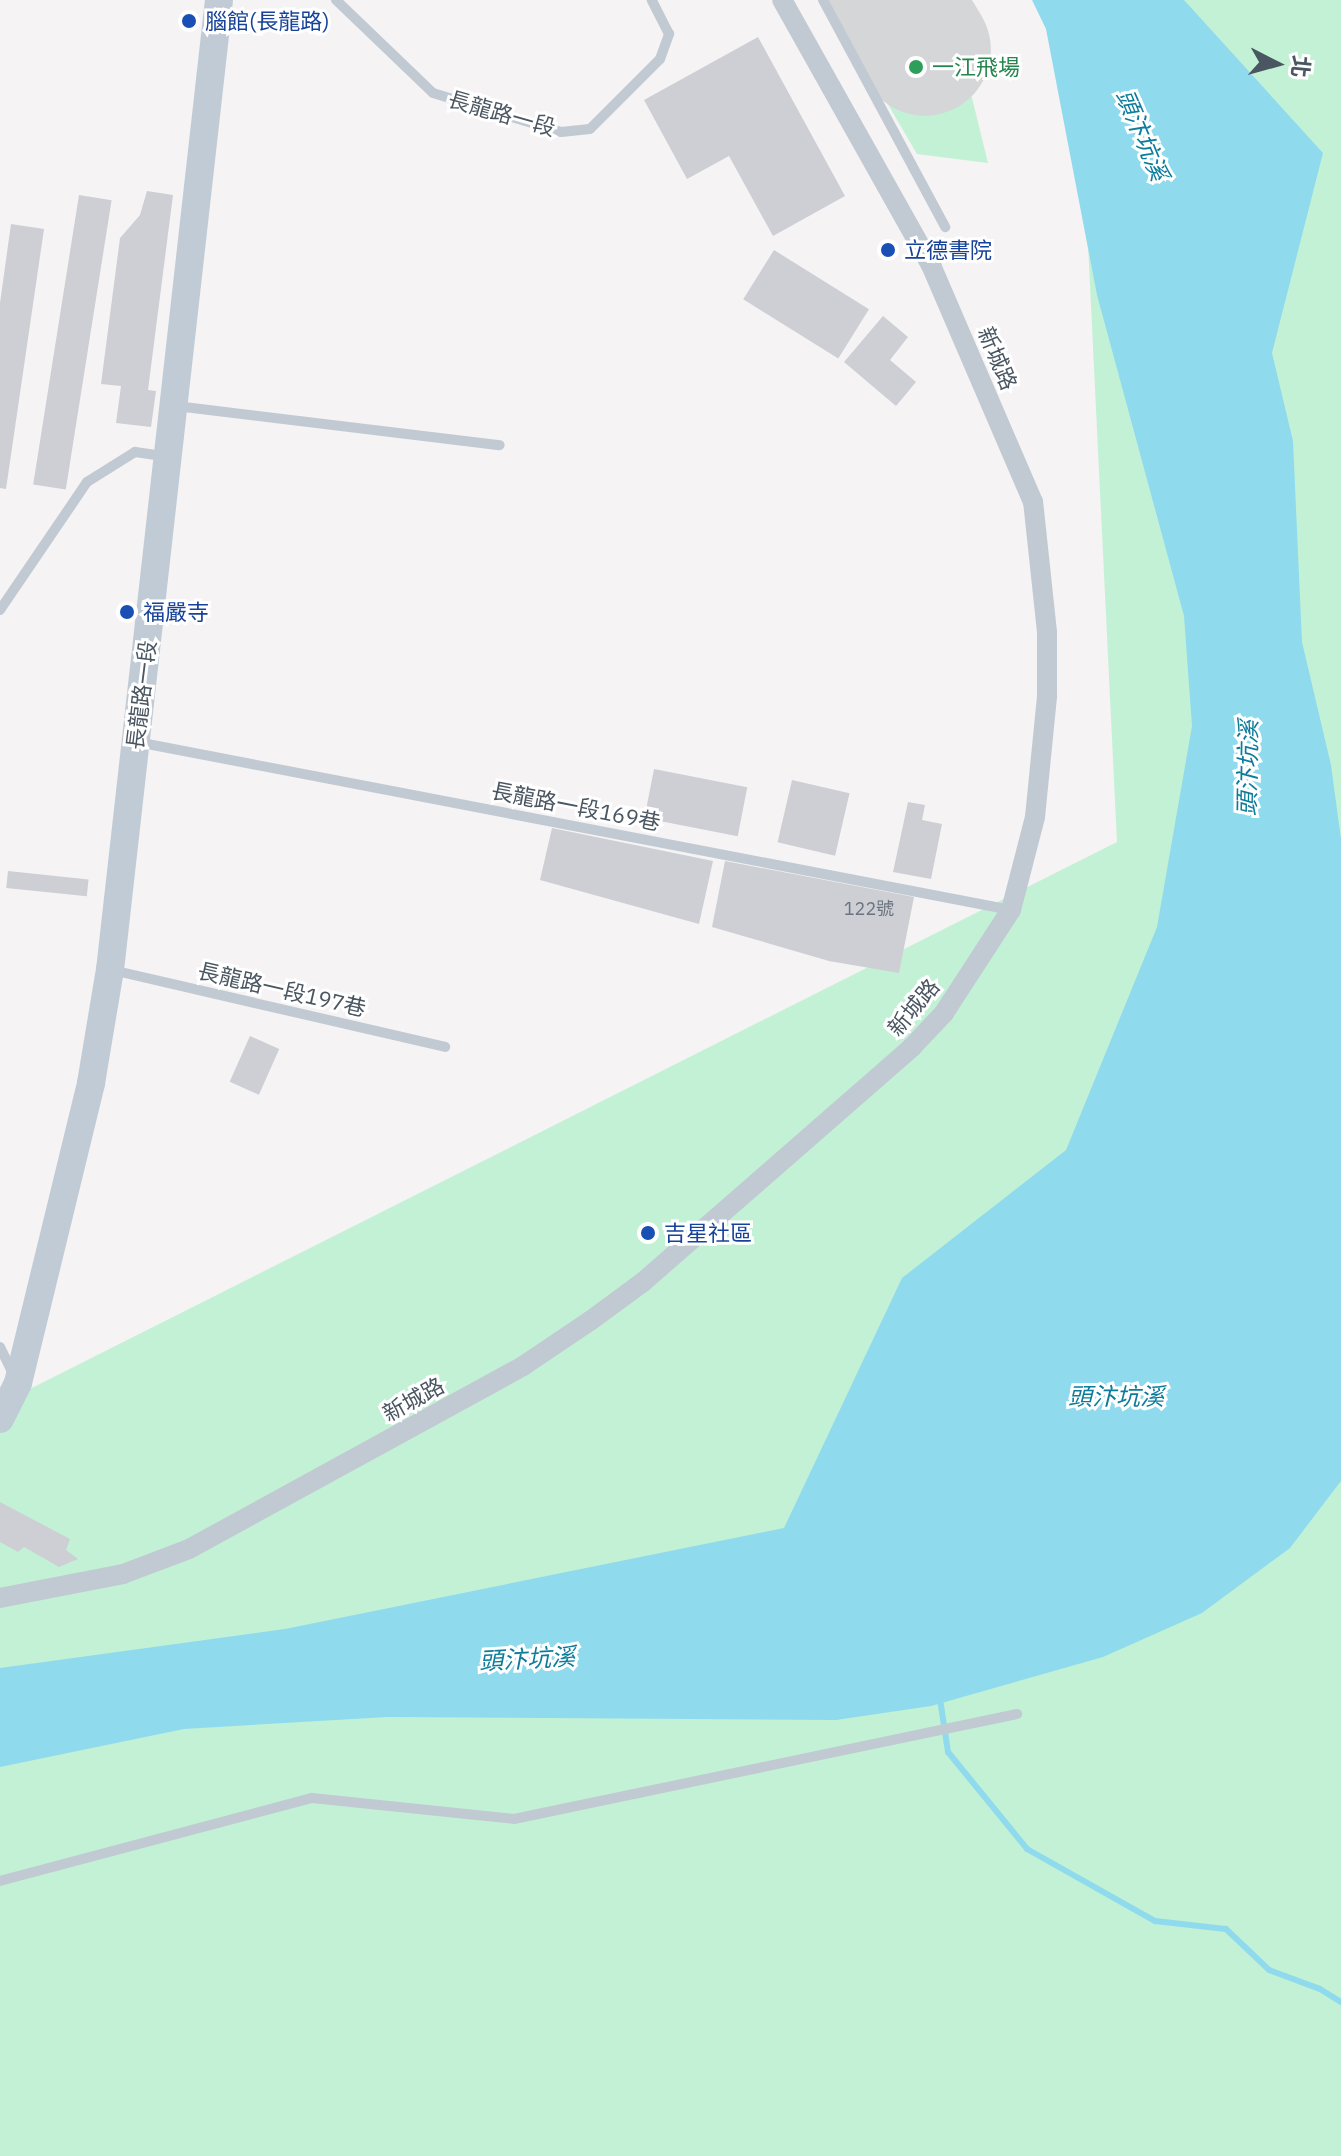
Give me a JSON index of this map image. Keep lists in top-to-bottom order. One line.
{"streets":{"main road":["長龍路一段"],"street":["新城路"],"lane":["長龍路一段169巷","長龍路一段197巷"]},"crossings":[["長龍路一段","長龍路一段169巷"],["長龍路一段","長龍路一段197巷"],["新城路","長龍路一段169巷"]],"water":["頭汴坑溪"],"places":["腦館(長龍路)","一江飛場","立德書院","福嚴寺","吉星社區"],"house_numbers":["122號"],"north":"right"}
